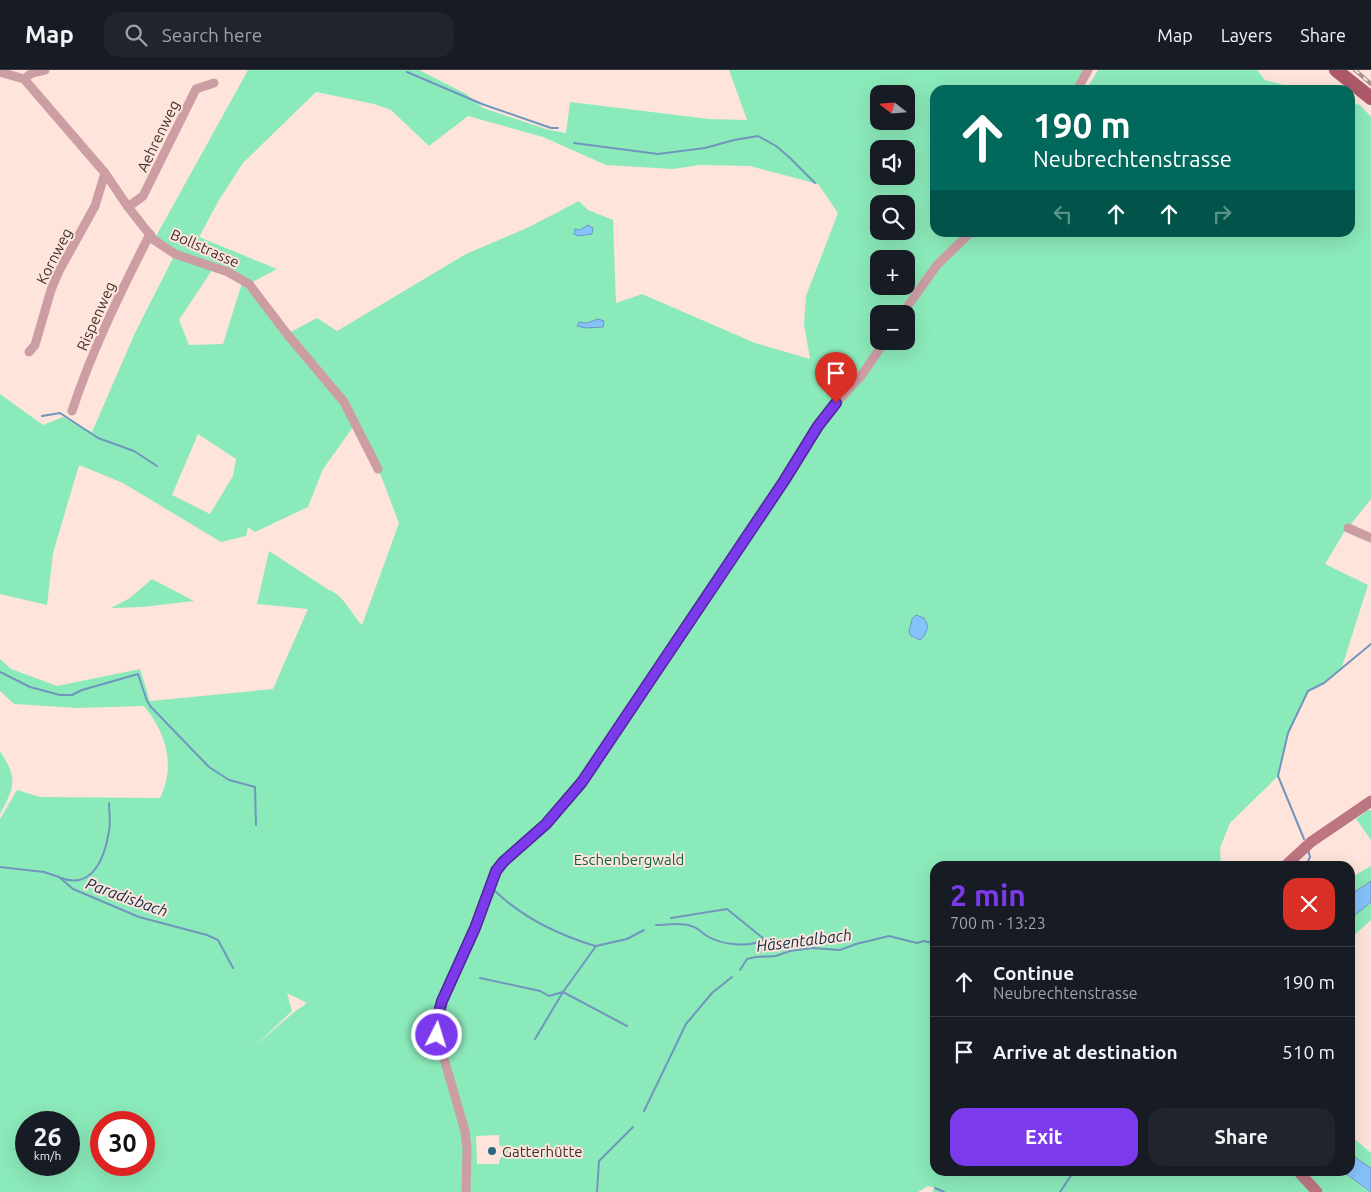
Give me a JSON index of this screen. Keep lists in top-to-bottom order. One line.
{"streets":{"street":["Aehrenweg","Bollstrasse","Kornweg","Rispenweg"]},"crossings":[["Aehrenweg","Bollstrasse"],["Bollstrasse","Kornweg"],["Bollstrasse","Rispenweg"]],"water":["Paradisbach","Häsentalbach"],"parks":["Eschenbergwald"],"places":["Gatterhütte"],"north":"left","page":{"header":"Map","search":"Search here","nav":["Map","Layers","Share"],"map_buttons":["+","−"],"turn":["190 m","Neubrechtenstrasse"],"heading":["2 min","700 m · 13:23"],"list":[{"name":"Continue","note":"Neubrechtenstrasse","value":"190 m"},{"name":"Arrive at destination","value":"510 m"}],"buttons":["Exit","Share"],"speed":"26 km/h","limit":"30"}}
